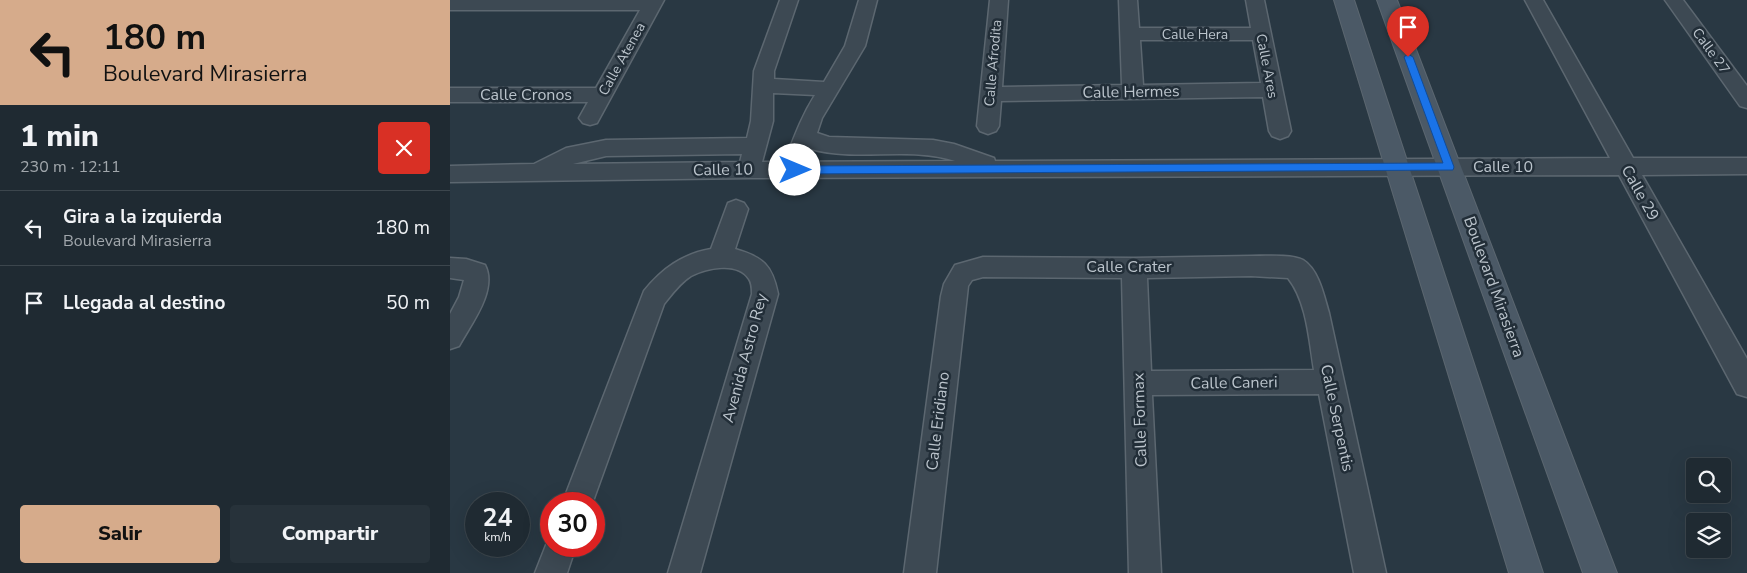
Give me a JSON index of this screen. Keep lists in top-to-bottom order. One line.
{"streets":{"main road":["Boulevard Mirasierra"],"street":["Calle Hera","Calle 27","Calle Atenea","Calle Afrodita","Calle Ares","Calle Hermes","Calle Cronos","Calle 10","Calle 29","Calle Crater","Avenida Astro Rey","Calle Caneri","Calle Serpentis","Calle Formax","Calle Eridiano"]},"crossings":[["Calle Hera","Calle Ares"],["Calle Atenea","Calle Cronos"],["Calle Afrodita","Calle Hermes"],["Calle Ares","Calle Hermes"],["Calle 10","Calle 29"],["Calle 10","Boulevard Mirasierra"],["Calle Crater","Calle Serpentis"],["Calle Crater","Calle Formax"],["Calle Crater","Calle Eridiano"],["Calle Caneri","Calle Serpentis"],["Calle Caneri","Calle Formax"]],"page":{"turn":["180 m","Boulevard Mirasierra"],"heading":["1 min","230 m · 12:11"],"list":[{"name":"Gira a la izquierda","note":"Boulevard Mirasierra","value":"180 m"},{"name":"Llegada al destino","value":"50 m"}],"speed":"24 km/h","limit":"30","buttons":["Salir","Compartir"]}}
